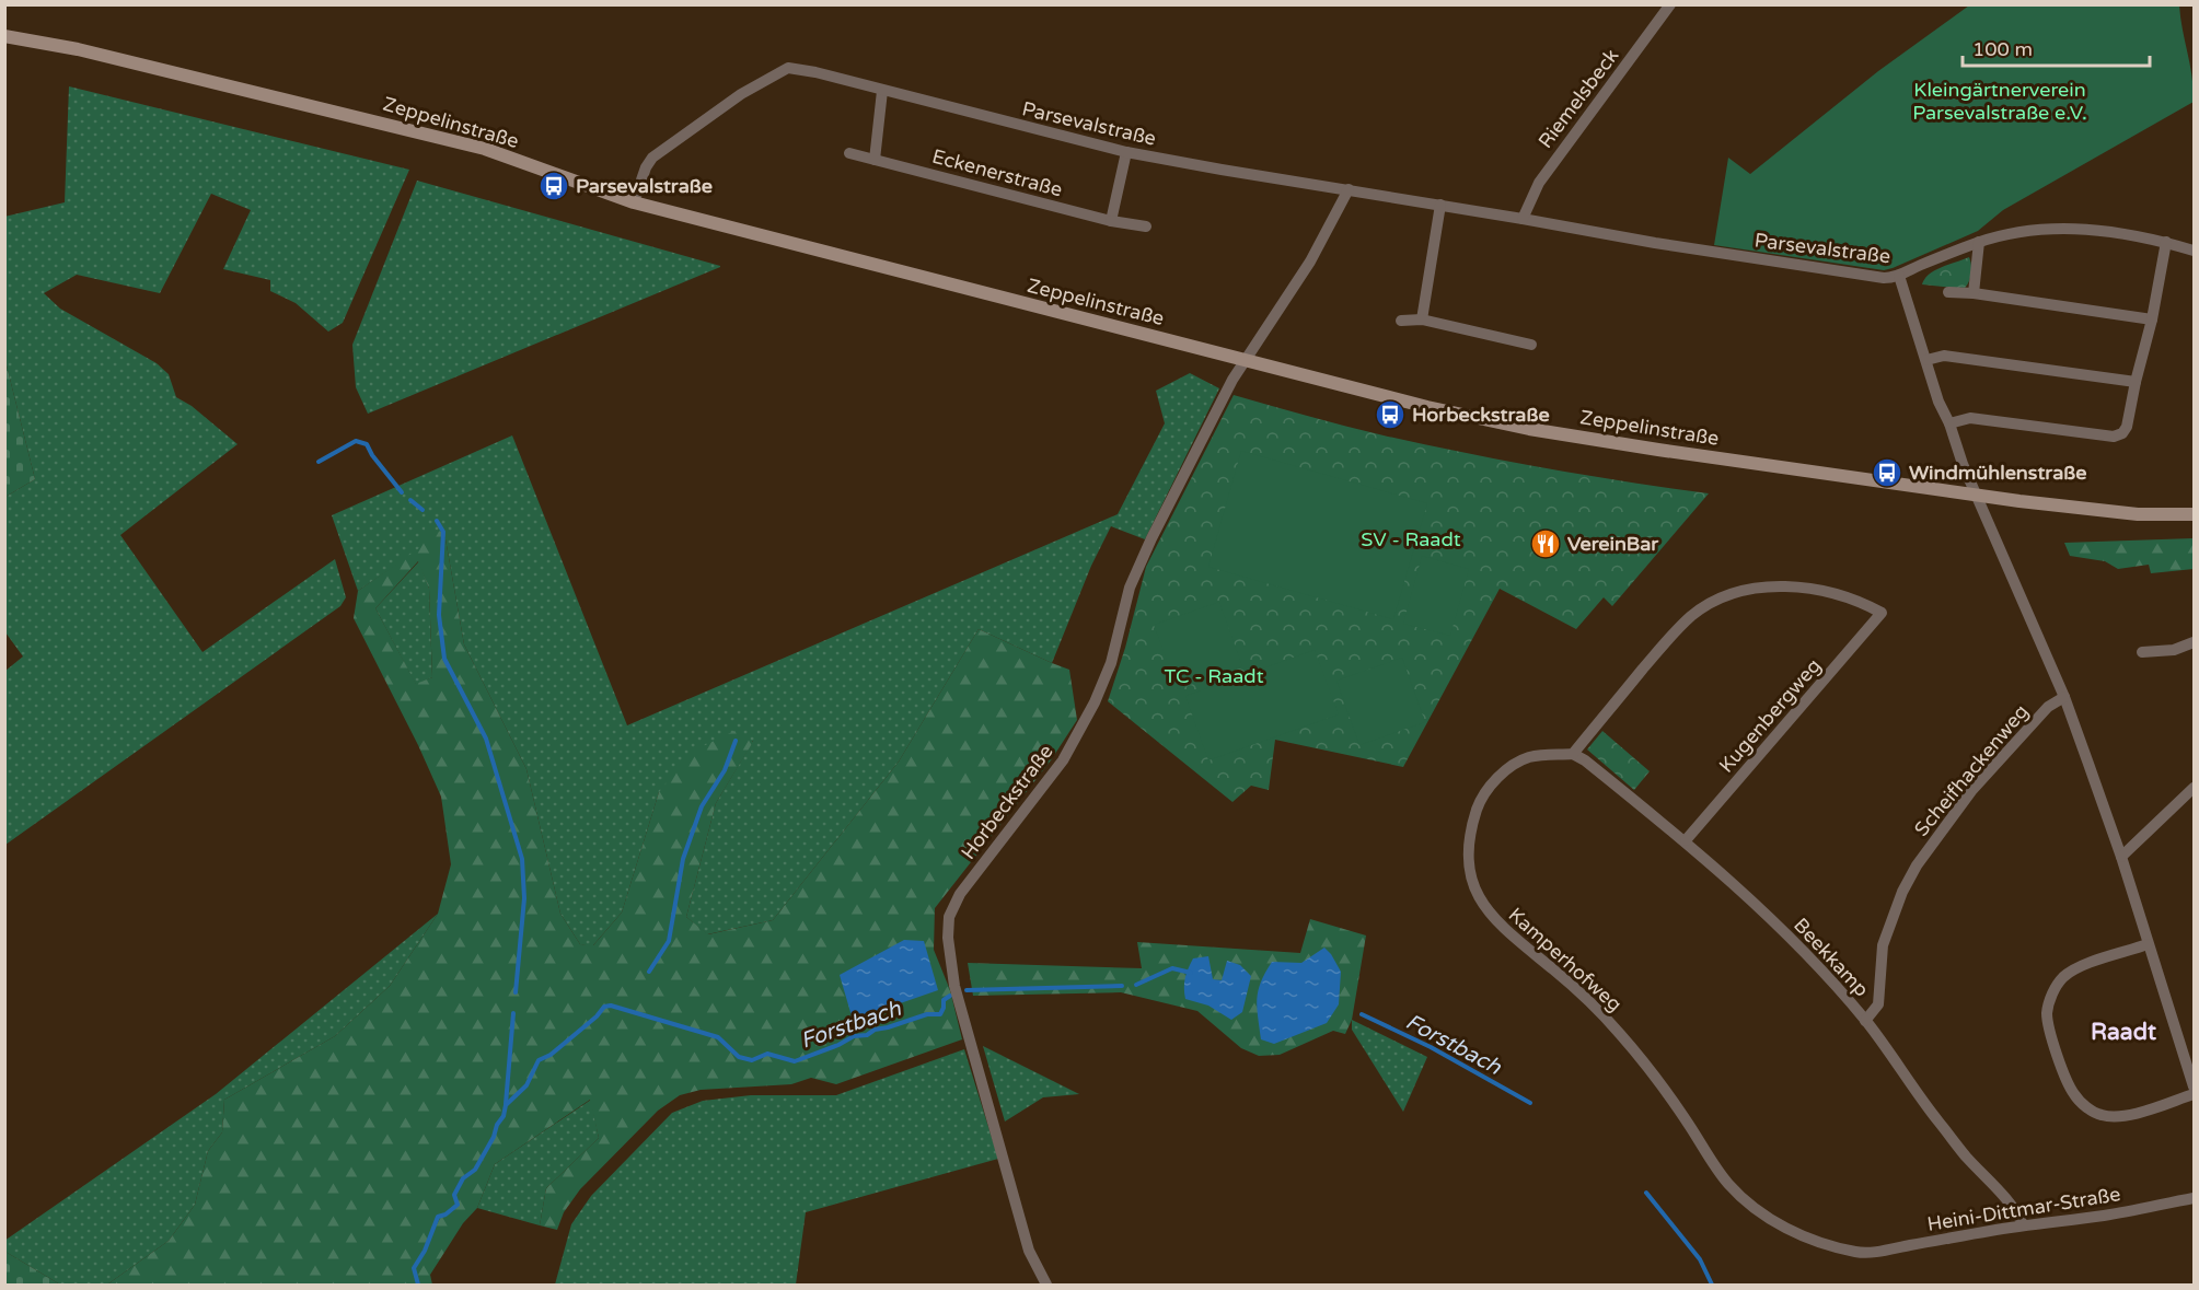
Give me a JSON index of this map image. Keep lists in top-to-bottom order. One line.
{"streets":{"main road":["Zeppelinstraße"],"street":["Riemelsbeck","Parsevalstraße","Eckenerstraße","Kugenbergweg","Scheifhackenweg","Horbeckstraße","Beekkamp","Kamperhofweg","Heini-Dittmar-Straße"]},"crossings":[["Riemelsbeck","Parsevalstraße"],["Zeppelinstraße","Parsevalstraße"],["Zeppelinstraße","Horbeckstraße"],["Parsevalstraße","Horbeckstraße"],["Kugenbergweg","Beekkamp"],["Kugenbergweg","Kamperhofweg"],["Scheifhackenweg","Beekkamp"],["Beekkamp","Kamperhofweg"],["Beekkamp","Heini-Dittmar-Straße"],["Kamperhofweg","Heini-Dittmar-Straße"]],"districts":["Raadt"],"water":["Forstbach"],"parks":["Kleingärtnerverein Parsevalstraße e.V.","SV - Raadt","TC - Raadt"],"places":{"bus stop":["Parsevalstraße","Horbeckstraße","Windmühlenstraße"],"restaurant":["VereinBar"]},"scale_bar":"100 m"}
